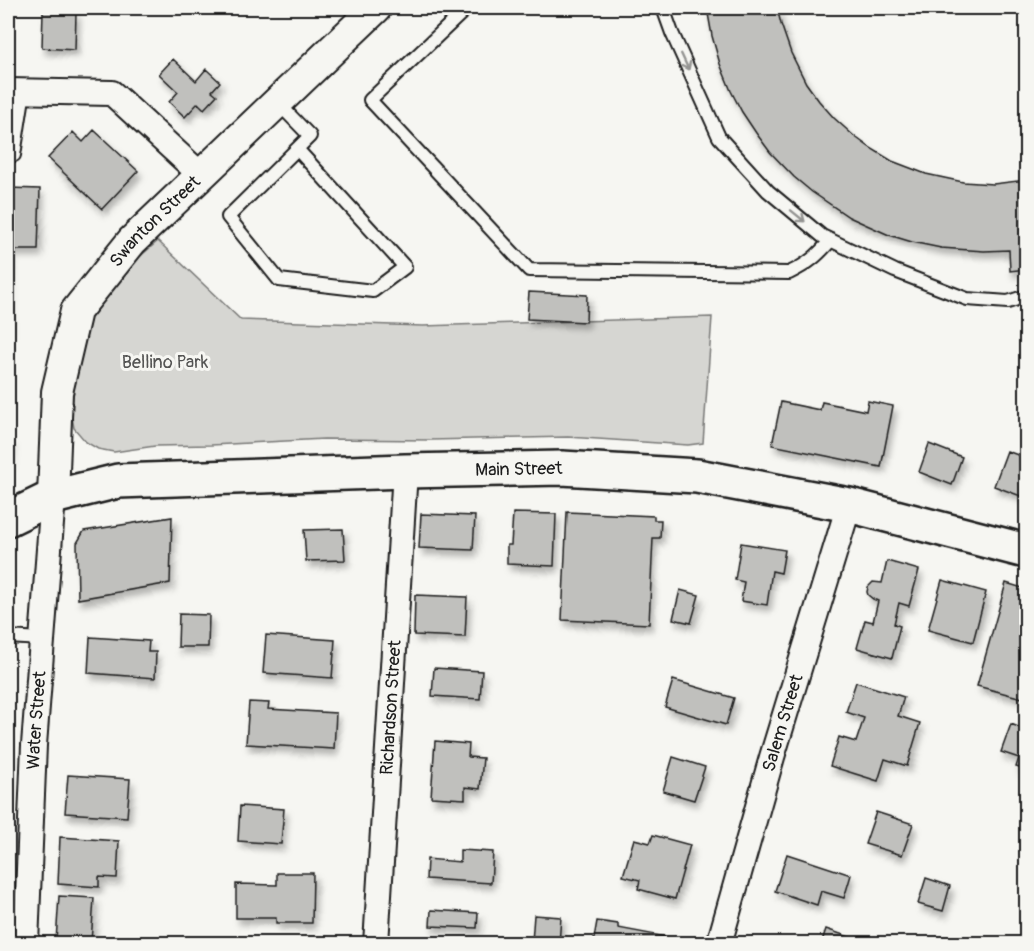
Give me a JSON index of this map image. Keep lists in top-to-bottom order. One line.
{"streets":{"main road":["Main Street"],"street":["Swanton Street","Richardson Street","Water Street","Salem Street"]},"crossings":[["Swanton Street","Main Street"],["Swanton Street","Water Street"],["Main Street","Richardson Street"],["Main Street","Water Street"],["Main Street","Salem Street"]],"parks":["Bellino Park"]}
